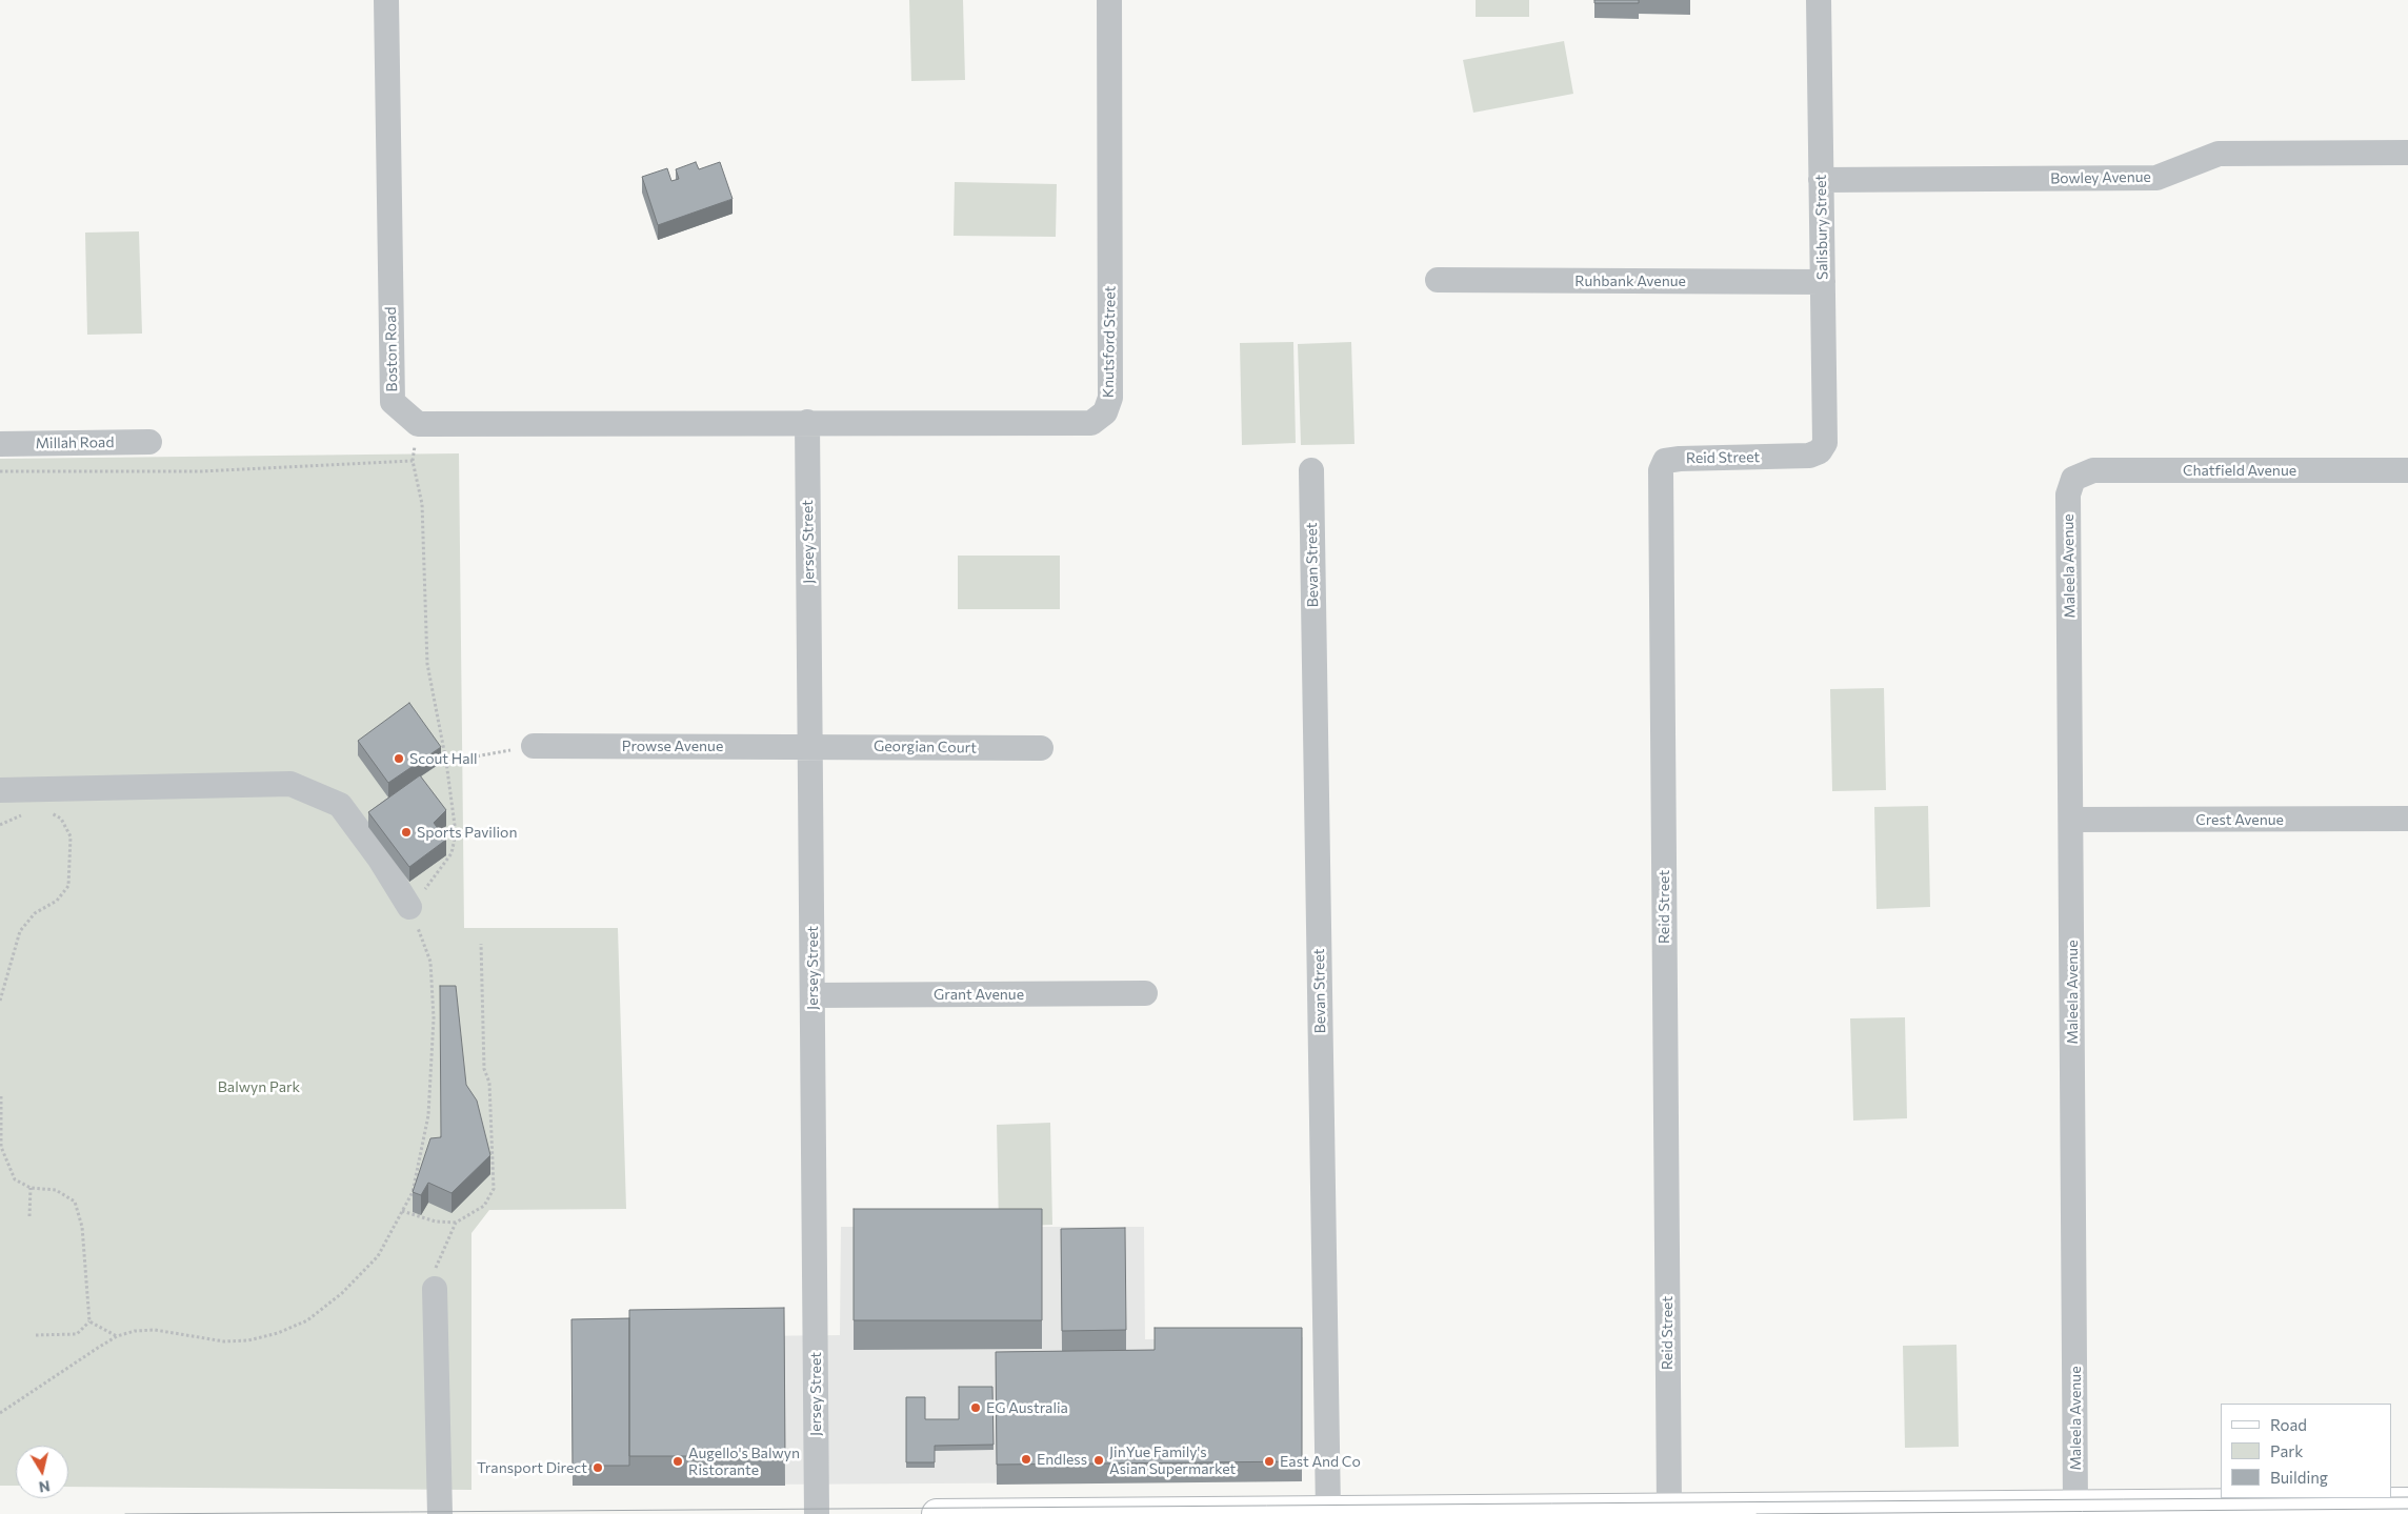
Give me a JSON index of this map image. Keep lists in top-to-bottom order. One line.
{"streets":{"street":["Bowley Avenue","Salisbury Street","Ruhbank Avenue","Knutsford Street","Boston Road","Millah Road","Reid Street","Chatfield Avenue","Jersey Street","Bevan Street","Maleela Avenue","Prowse Avenue","Georgian Court","Crest Avenue","Grant Avenue"]},"crossings":[["Bowley Avenue","Salisbury Street"],["Salisbury Street","Ruhbank Avenue"],["Salisbury Street","Reid Street"],["Knutsford Street","Boston Road"],["Knutsford Street","Jersey Street"],["Boston Road","Jersey Street"],["Chatfield Avenue","Maleela Avenue"],["Jersey Street","Prowse Avenue"],["Jersey Street","Georgian Court"],["Jersey Street","Grant Avenue"],["Maleela Avenue","Crest Avenue"],["Prowse Avenue","Georgian Court"]],"parks":["Balwyn Park"],"places":["Scout Hall","Sports Pavilion","EG Australia","Endless","JinYue Family's Asian Supermarket","Augello's Balwyn Ristorante","East And Co","Transport Direct"],"legend":["Road","Park","Building"],"north":"bottom"}
